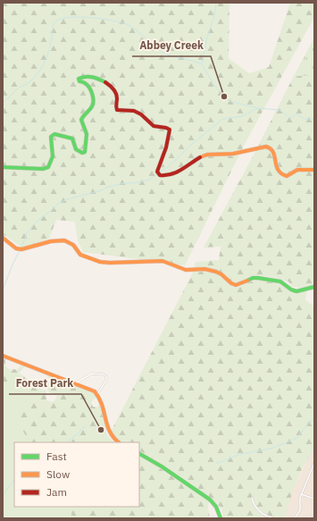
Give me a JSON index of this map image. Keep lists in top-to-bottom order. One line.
{"places":["Abbey Creek","Forest Park"],"legend":["Fast","Slow","Jam"]}
